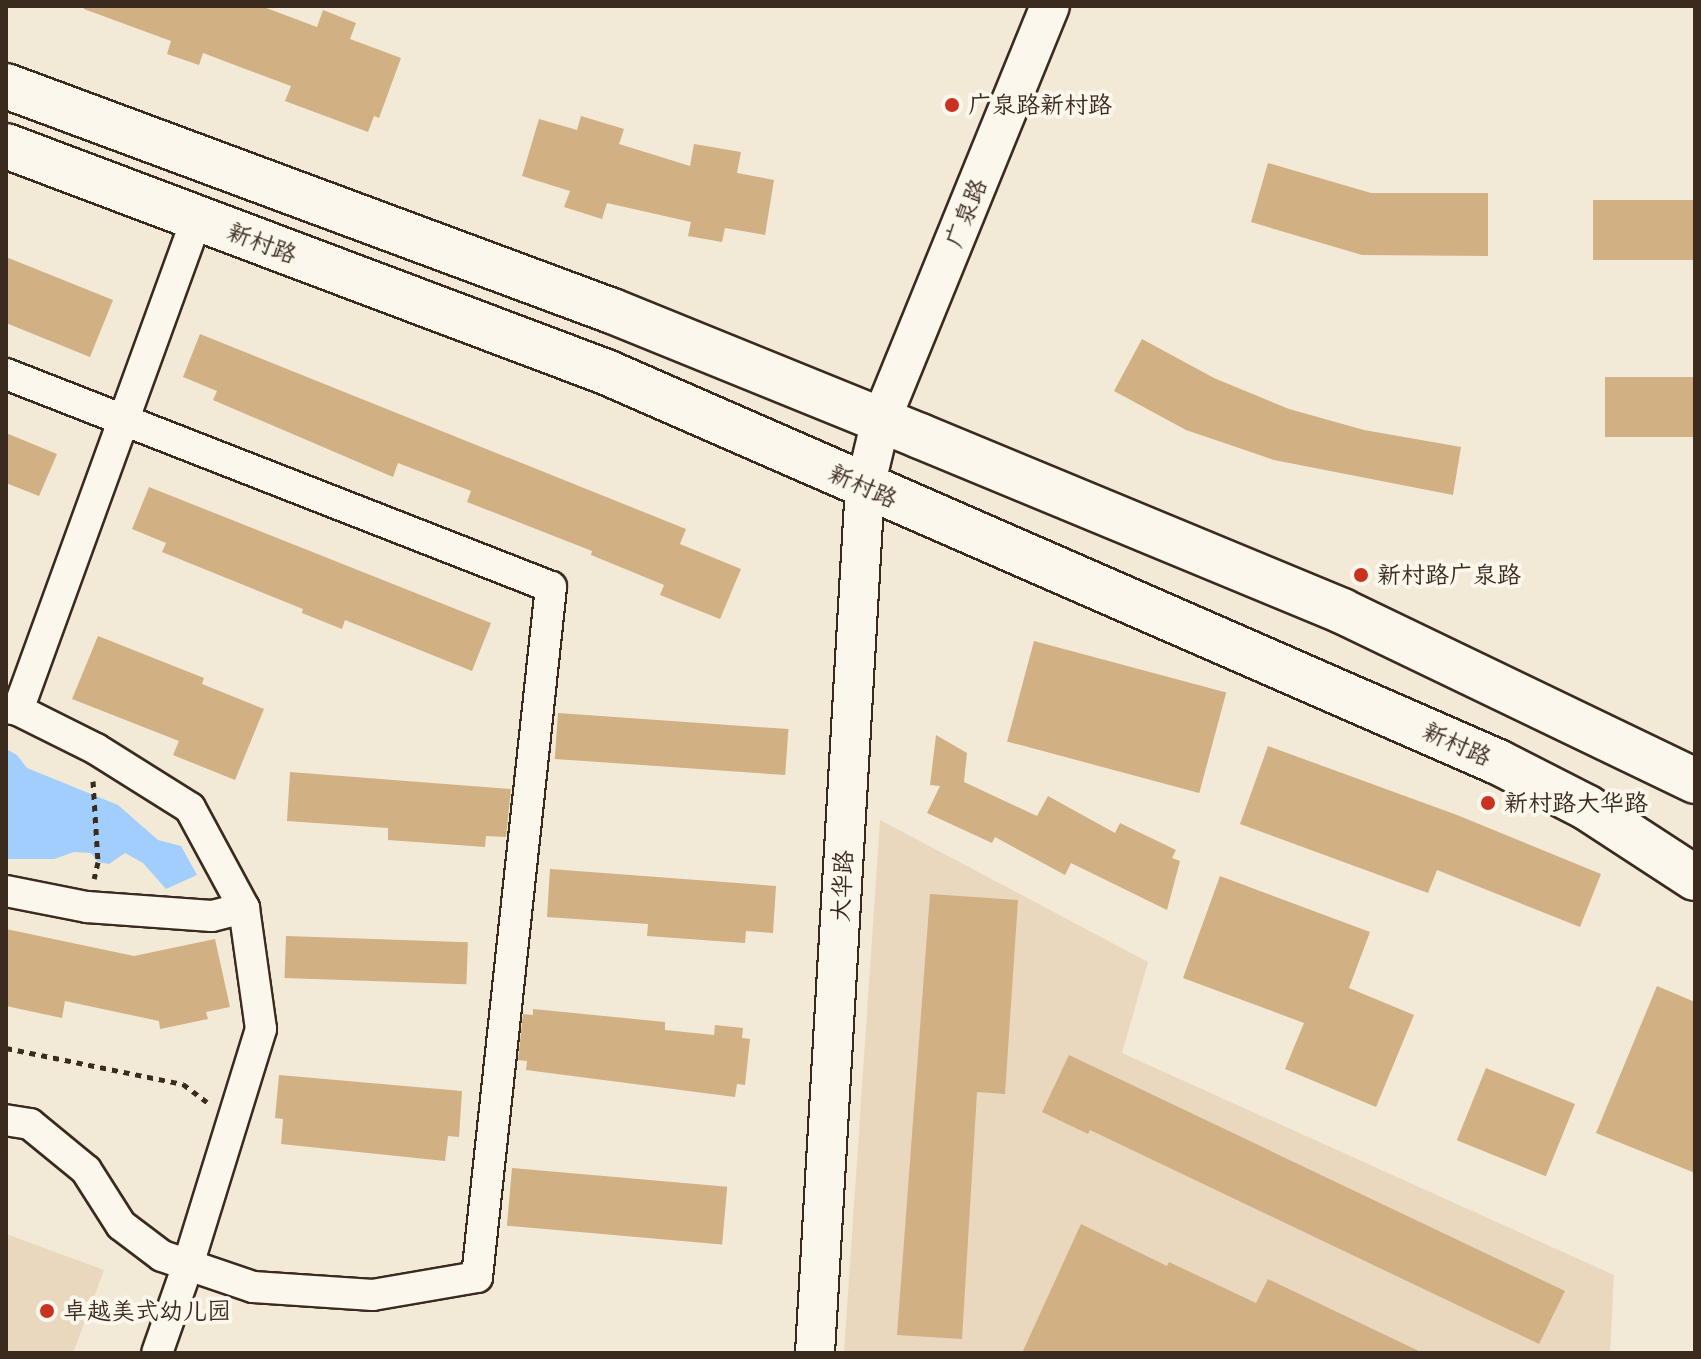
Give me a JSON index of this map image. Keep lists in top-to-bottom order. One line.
{"streets":{"main road":["新村路"],"street":["广泉路","大华路"]},"crossings":[["广泉路","大华路"],["新村路","大华路"]],"places":["广泉路新村路","新村路广泉路","新村路大华路","卓越美式幼儿园"]}
